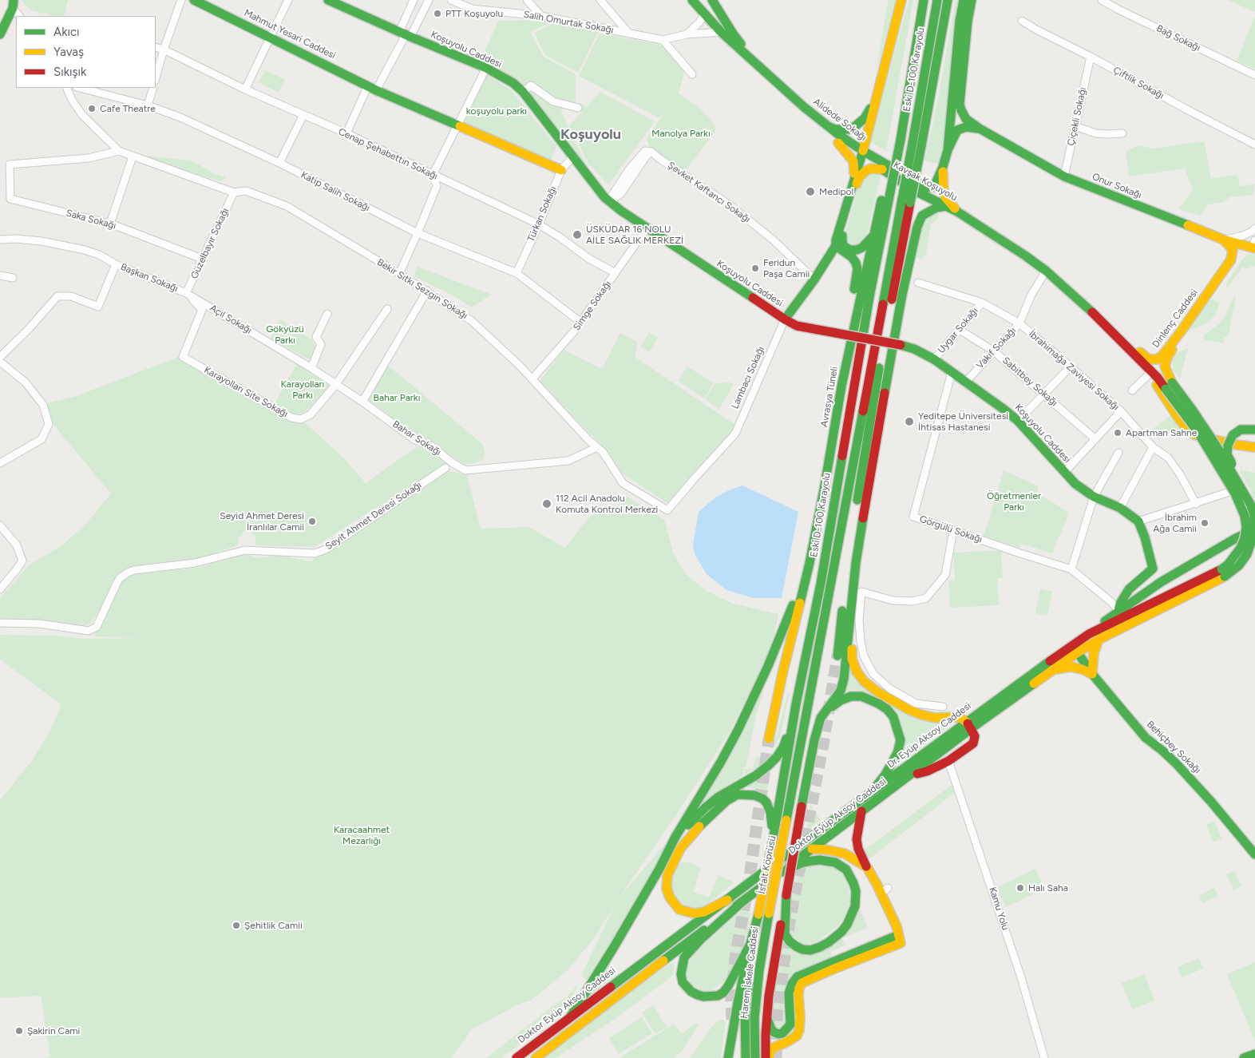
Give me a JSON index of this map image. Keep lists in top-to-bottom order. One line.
{"streets":{"main road":["Mahmut Yesari Caddesi","Koşuyolu Caddesi","Eski D-100 Karayolu","Alidede Sokağı","Kavşak Koşuyolu","Onur Sokağı","Dinlenç Caddesi","Lambacı Sokağı","Avrasya Tüneli","Dr. Eyüp Aksoy Caddesi","Behiçbey Sokağı","Doktor Eyüp Aksoy Caddesi","İsfalt Köprüsü","Harem İskele Caddesi"],"street":["Salih Omurtak Sokağı","Bağ Sokağı","Çiftlik Sokağı","Çiçekli Sokağı","Cenap Şehabettin Sokağı","Katip Salih Sokağı","Şevket Kaftancı Sokağı","Türkan Sokağı","Saka Sokağı","Güzelbayır Sokağı","Başkan Sokağı","Bekir Sıtkı Sezgin Sokağı","Simge Sokağı","Açıl Sokağı","Uygar Sokağı","Vakıf Sokağı","İbrahimağa Zaviyesi Sokağı","Sabitbey Sokağı","Karayolları Site Sokağı","Bahar Sokağı","Seyit Ahmet Deresi Sokağı","Görgülü Sokağı","Kamu Yolu"]},"crossings":[["Mahmut Yesari Caddesi","Türkan Sokağı"],["Koşuyolu Caddesi","Şevket Kaftancı Sokağı"],["Koşuyolu Caddesi","Türkan Sokağı"],["Koşuyolu Caddesi","Simge Sokağı"],["Koşuyolu Caddesi","Uygar Sokağı"],["Koşuyolu Caddesi","Vakıf Sokağı"],["Koşuyolu Caddesi","Lambacı Sokağı"],["Koşuyolu Caddesi","Görgülü Sokağı"],["Koşuyolu Caddesi","Dr. Eyüp Aksoy Caddesi"],["Eski D-100 Karayolu","Avrasya Tüneli"],["Eski D-100 Karayolu","İsfalt Köprüsü"],["Çiftlik Sokağı","Çiçekli Sokağı"],["Çiçekli Sokağı","Onur Sokağı"],["Alidede Sokağı","Kavşak Koşuyolu"],["Alidede Sokağı","Lambacı Sokağı"],["Cenap Şehabettin Sokağı","Türkan Sokağı"],["Cenap Şehabettin Sokağı","Simge Sokağı"],["Kavşak Koşuyolu","Dinlenç Caddesi"],["Kavşak Koşuyolu","Lambacı Sokağı"],["Onur Sokağı","Dinlenç Caddesi"],["Katip Salih Sokağı","Türkan Sokağı"],["Katip Salih Sokağı","Simge Sokağı"],["Şevket Kaftancı Sokağı","Lambacı Sokağı"],["Saka Sokağı","Güzelbayır Sokağı"],["Saka Sokağı","Bekir Sıtkı Sezgin Sokağı"],["Güzelbayır Sokağı","Başkan Sokağı"],["Güzelbayır Sokağı","Bekir Sıtkı Sezgin Sokağı"],["Güzelbayır Sokağı","Açıl Sokağı"],["Güzelbayır Sokağı","Karayolları Site Sokağı"],["Başkan Sokağı","Açıl Sokağı"],["Başkan Sokağı","Karayolları Site Sokağı"],["Bekir Sıtkı Sezgin Sokağı","Simge Sokağı"],["Bekir Sıtkı Sezgin Sokağı","Lambacı Sokağı"],["Bekir Sıtkı Sezgin Sokağı","Bahar Sokağı"],["Dinlenç Caddesi","Vakıf Sokağı"],["Dinlenç Caddesi","Dr. Eyüp Aksoy Caddesi"],["Açıl Sokağı","Karayolları Site Sokağı"],["Uygar Sokağı","İbrahimağa Zaviyesi Sokağı"],["Uygar Sokağı","Sabitbey Sokağı"],["Vakıf Sokağı","İbrahimağa Zaviyesi Sokağı"],["Vakıf Sokağı","Sabitbey Sokağı"],["Görgülü Sokağı","Dr. Eyüp Aksoy Caddesi"],["Dr. Eyüp Aksoy Caddesi","Behiçbey Sokağı"],["Dr. Eyüp Aksoy Caddesi","Doktor Eyüp Aksoy Caddesi"],["Behiçbey Sokağı","Doktor Eyüp Aksoy Caddesi"],["İsfalt Köprüsü","Harem İskele Caddesi"]],"districts":["Koşuyolu"],"parks":["koşuyolu parkı","Manolya Parkı","Gökyüzü Parkı","Karayolları Parkı","Bahar Parkı","Öğretmenler Parkı","Karacaahmet Mezarlığı"],"places":["PTT Koşuyolu","Cafe Theatre","Medipol","ÜSKÜDAR 16 NOLU AİLE SAĞLIK MERKEZİ","Feridun Paşa Camii","Yeditepe Üniversitesi İhtisas Hastanesi","Apartman Sahne","112 Acil Anadolu Komuta Kontrol Merkezi","Seyid Ahmet Deresi İranlılar Camii","İbrahim Ağa Camii","Halı Saha","Şehitlik Camii","Şakirin Cami"],"legend":["Akıcı","Yavaş","Sıkışık"]}
